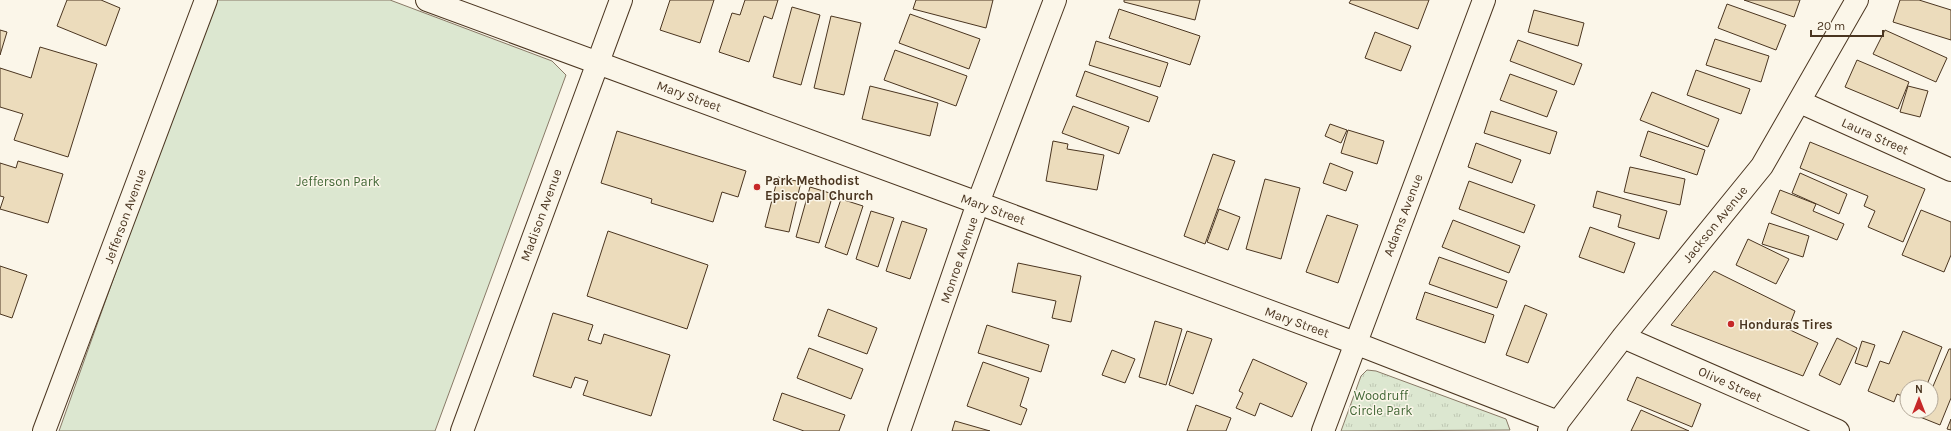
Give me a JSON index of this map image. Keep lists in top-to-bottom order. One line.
{"streets":{"street":["Mary Street","Laura Street","Madison Avenue","Adams Avenue","Jefferson Avenue","Jackson Avenue","Monroe Avenue","Olive Street"]},"crossings":[["Mary Street","Madison Avenue"],["Mary Street","Adams Avenue"],["Mary Street","Jackson Avenue"],["Mary Street","Monroe Avenue"],["Laura Street","Jackson Avenue"],["Jackson Avenue","Olive Street"]],"parks":["Jefferson Park","Woodruff Circle Park"],"places":["Park Methodist Episcopal Church","Honduras Tires"],"scale_bar":"20 m","north":"top"}
